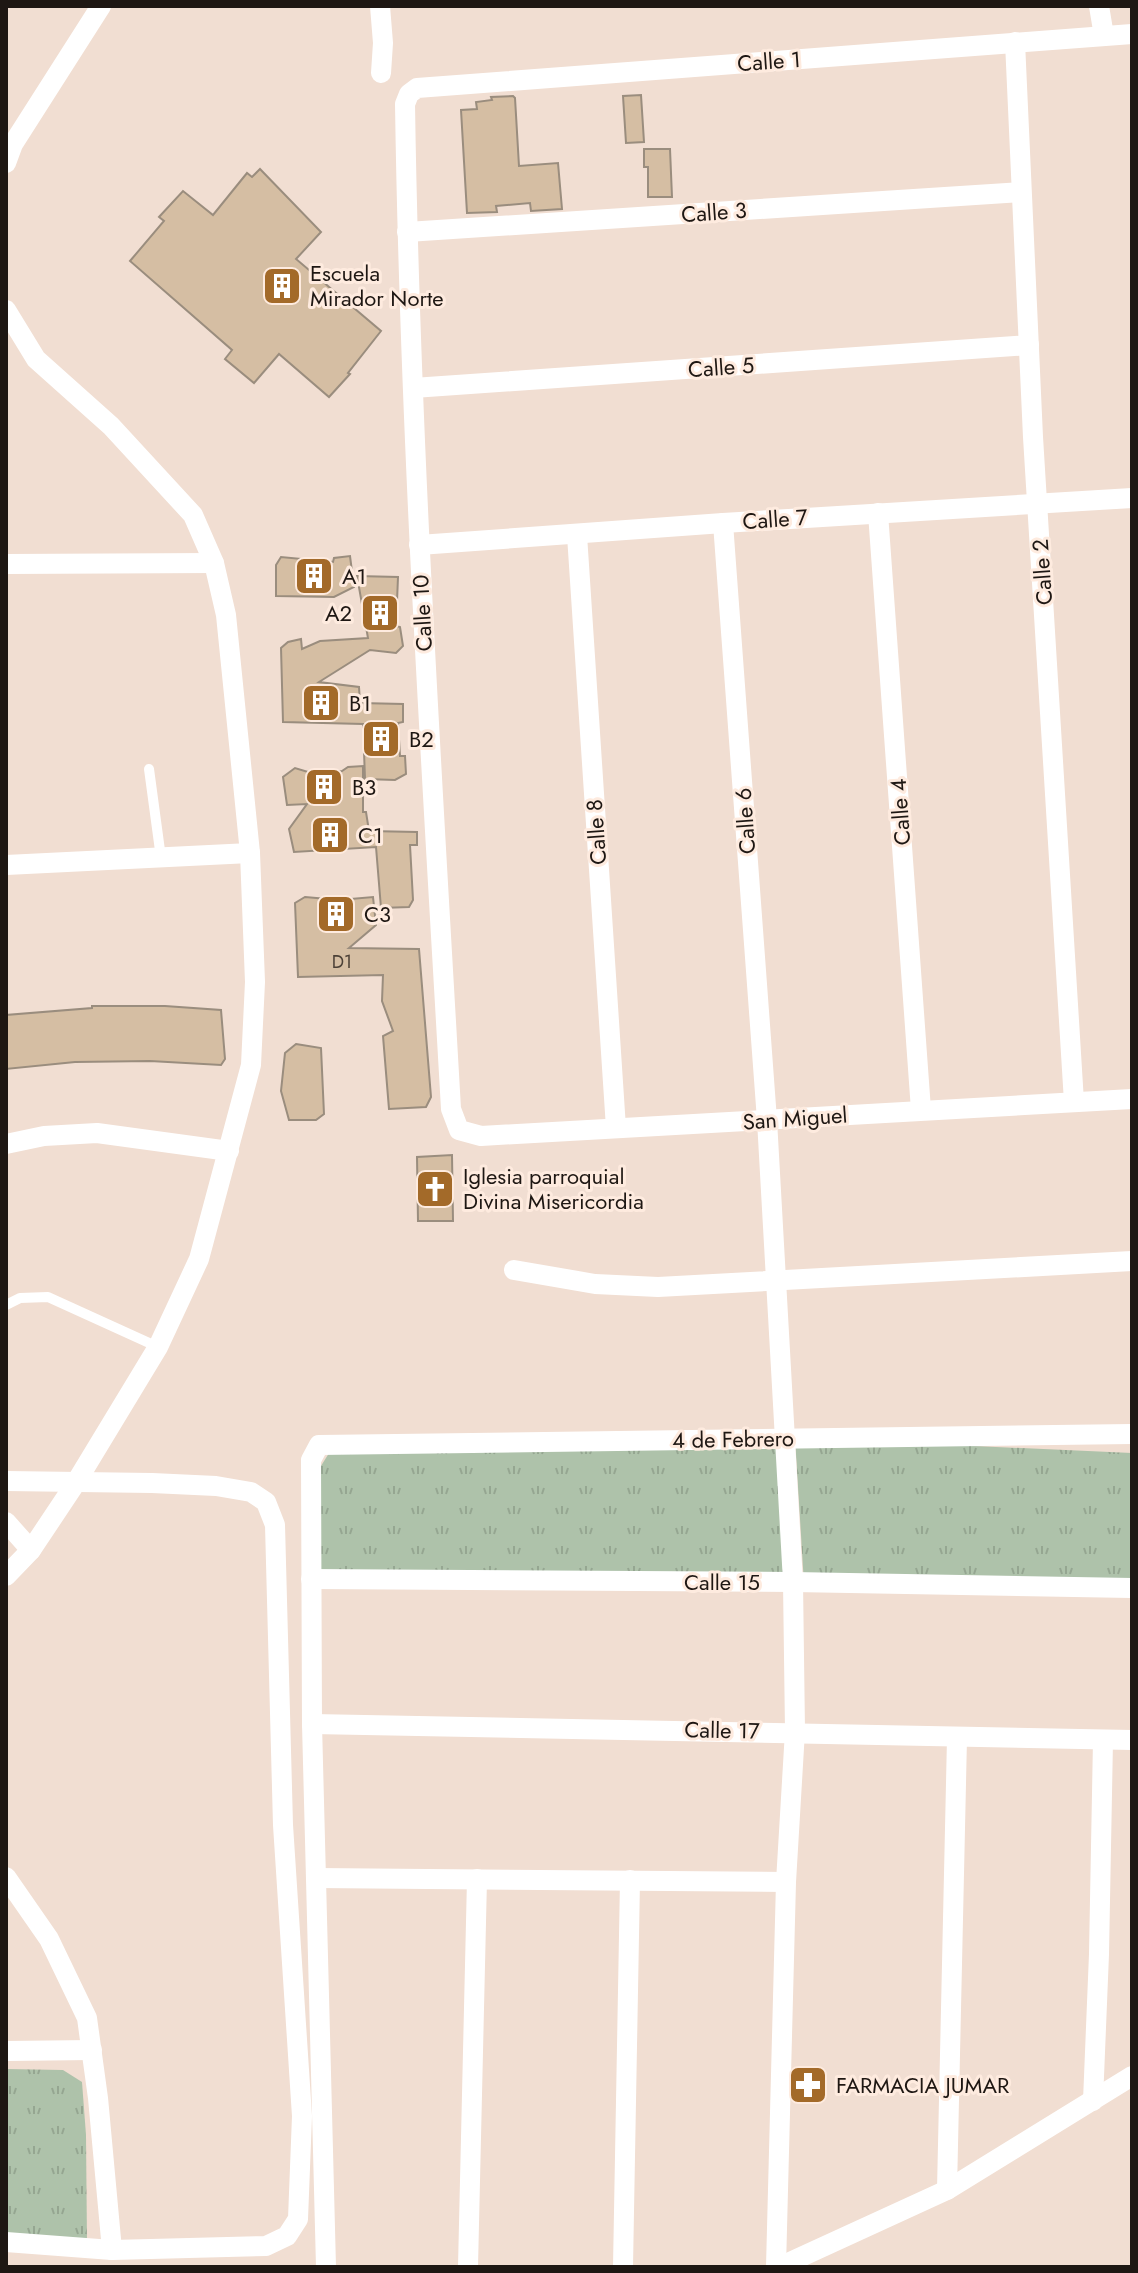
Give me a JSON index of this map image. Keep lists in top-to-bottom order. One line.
{"streets":{"street":["Calle 1","Calle 3","Calle 5","Calle 7","Calle 2","Calle 10","Calle 4","Calle 6","Calle 8","San Miguel","4 de Febrero","Calle 15","Calle 17"]},"crossings":[["Calle 1","Calle 2"],["Calle 1","Calle 10"],["Calle 3","Calle 2"],["Calle 3","Calle 10"],["Calle 5","Calle 2"],["Calle 5","Calle 10"],["Calle 7","Calle 2"],["Calle 7","Calle 10"],["Calle 7","Calle 4"],["Calle 7","Calle 6"],["Calle 7","Calle 8"],["Calle 2","San Miguel"],["Calle 10","San Miguel"],["Calle 4","San Miguel"],["Calle 6","San Miguel"],["Calle 6","4 de Febrero"],["Calle 6","Calle 15"],["Calle 6","Calle 17"],["Calle 8","San Miguel"],["4 de Febrero","Calle 15"]],"places":{"building":["Escuela Mirador Norte","A1","A2","B1","B2","B3","C1","C3"],"church":["Iglesia parroquial Divina Misericordia"],"pharmacy":["FARMACIA JUMAR"]},"house_numbers":["D1"]}
